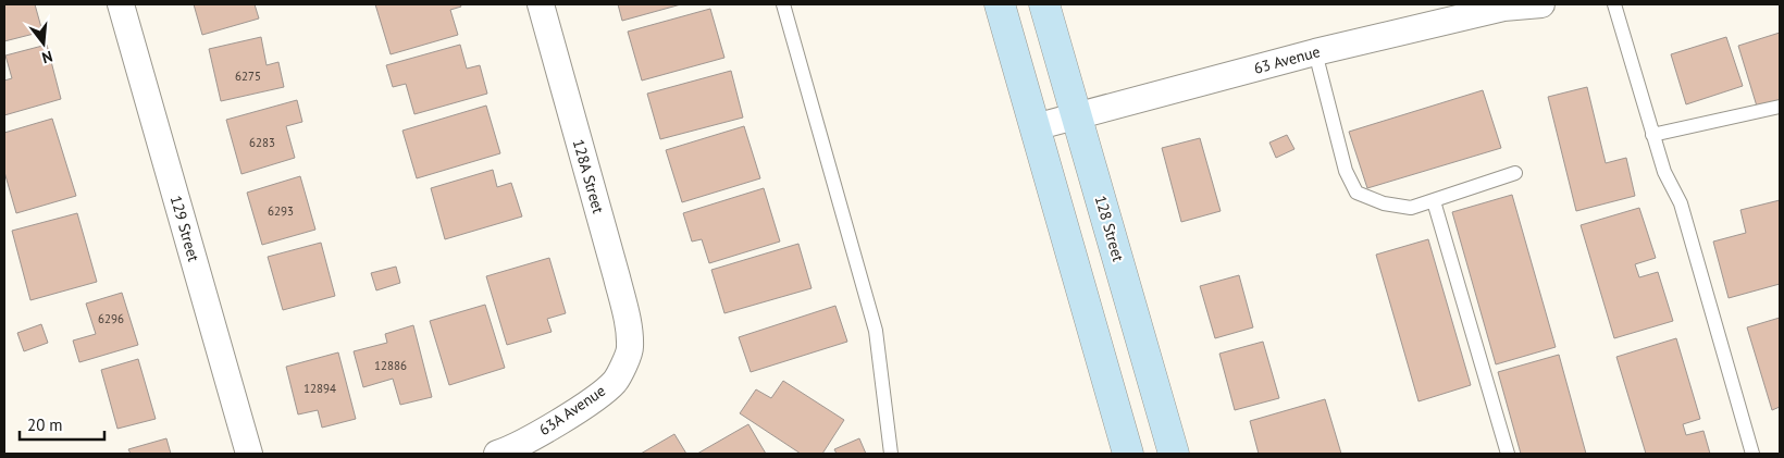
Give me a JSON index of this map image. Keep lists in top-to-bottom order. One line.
{"streets":{"main road":["128 Street"],"street":["63 Avenue","128A Street","129 Street","63A Avenue"]},"crossings":[["63 Avenue","128 Street"],["128A Street","63A Avenue"]],"house_numbers":["6275","6283","6293","6296","12886","12894"],"scale_bar":"20 m","north":"bottom"}
